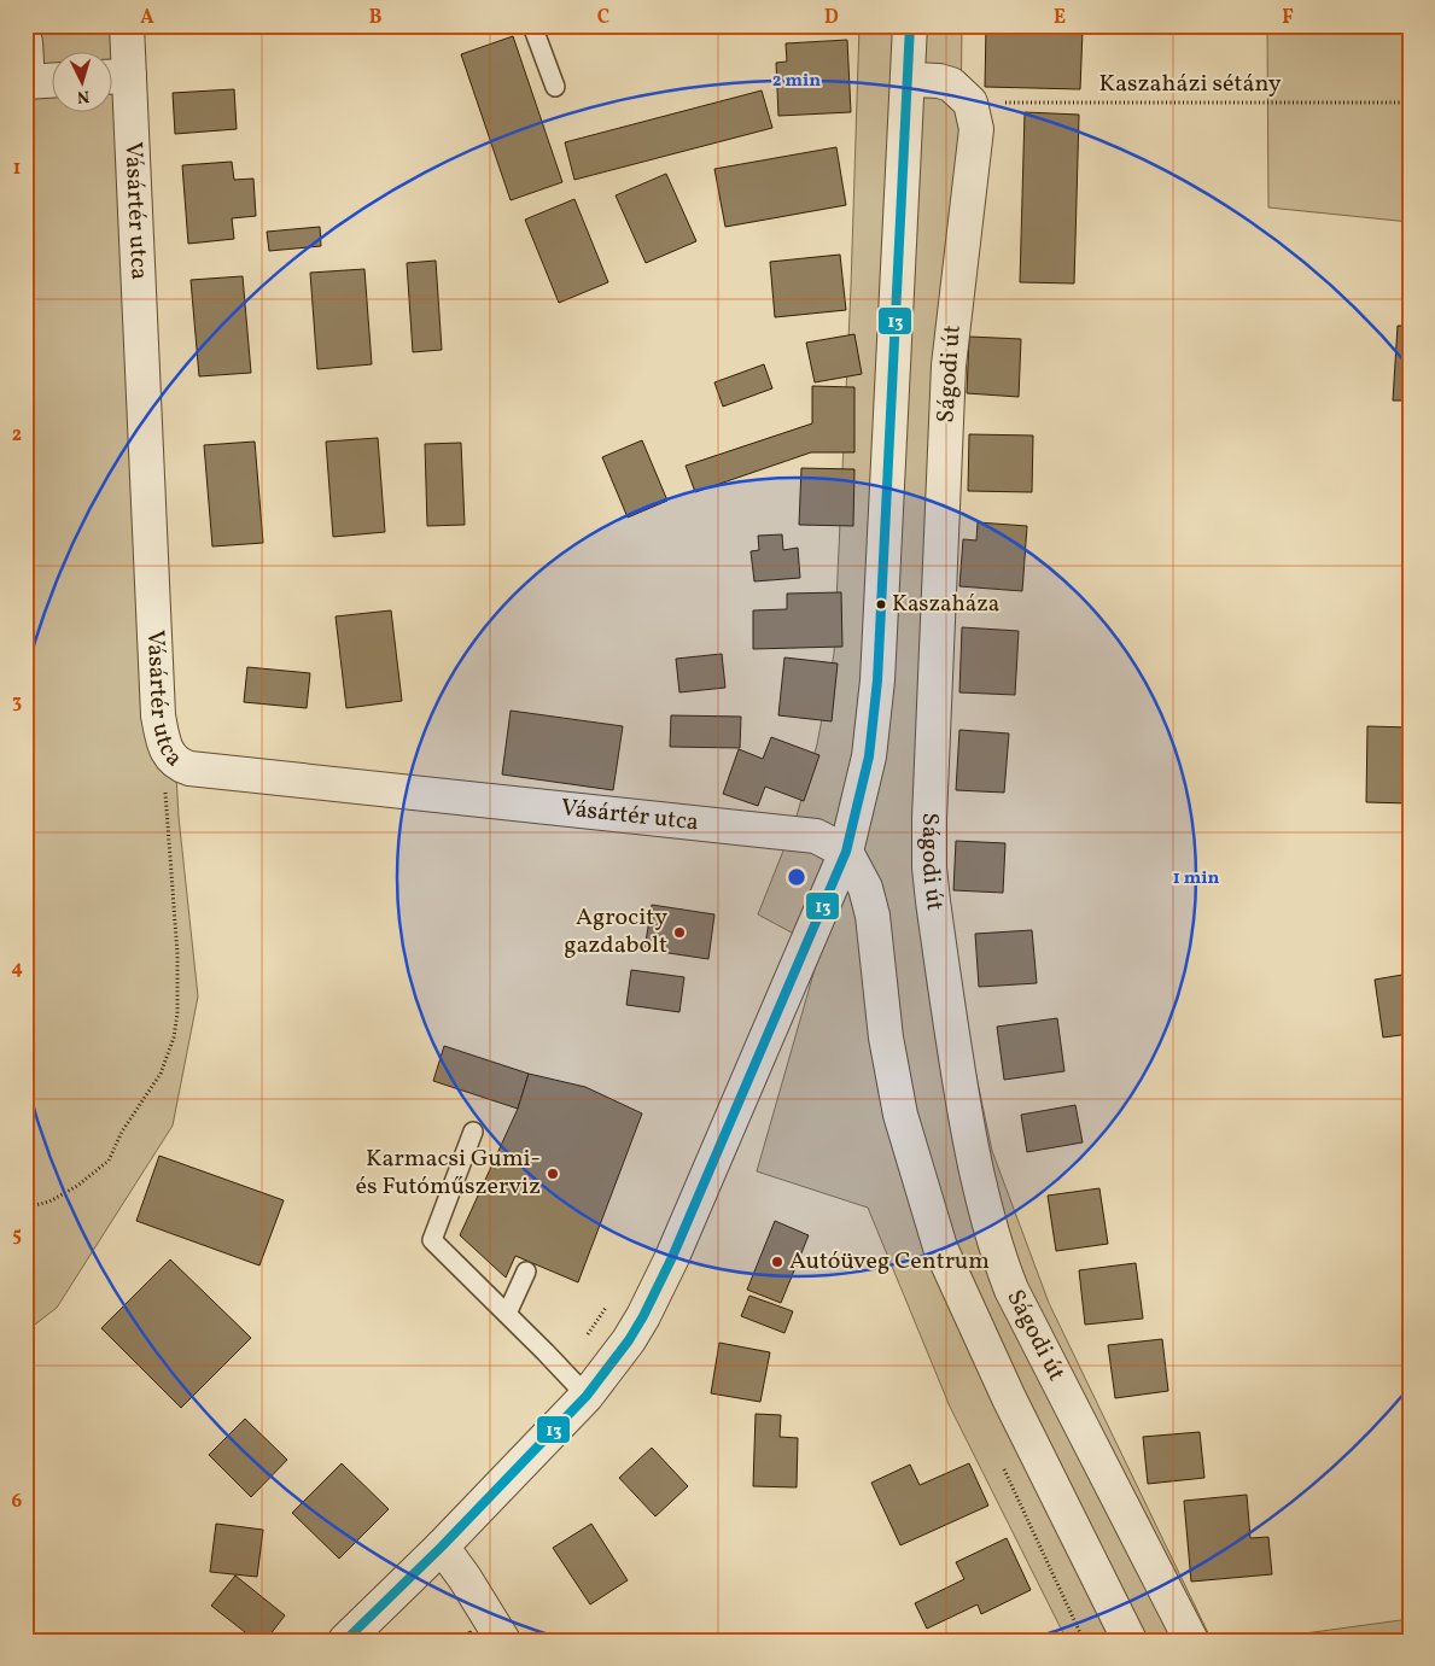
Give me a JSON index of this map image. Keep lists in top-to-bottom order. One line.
{"streets":{"street":["Vásártér utca","Ságodi út"],"path":["Kaszaházi sétány"]},"crossings":[["Kaszaházi sétány","Ságodi út"],["Vásártér utca","Ságodi út"]],"places":["Kaszaháza","Agrocity gazdabolt","Karmacsi Gumi- és Futóműszerviz","Autóüveg Centrum"],"lines":["transit line 13"],"north":"bottom","grid":{"columns":["A","B","C","D","E","F"],"rows":["1","2","3","4","5","6"]},"rings":["2 min","1 min"]}
